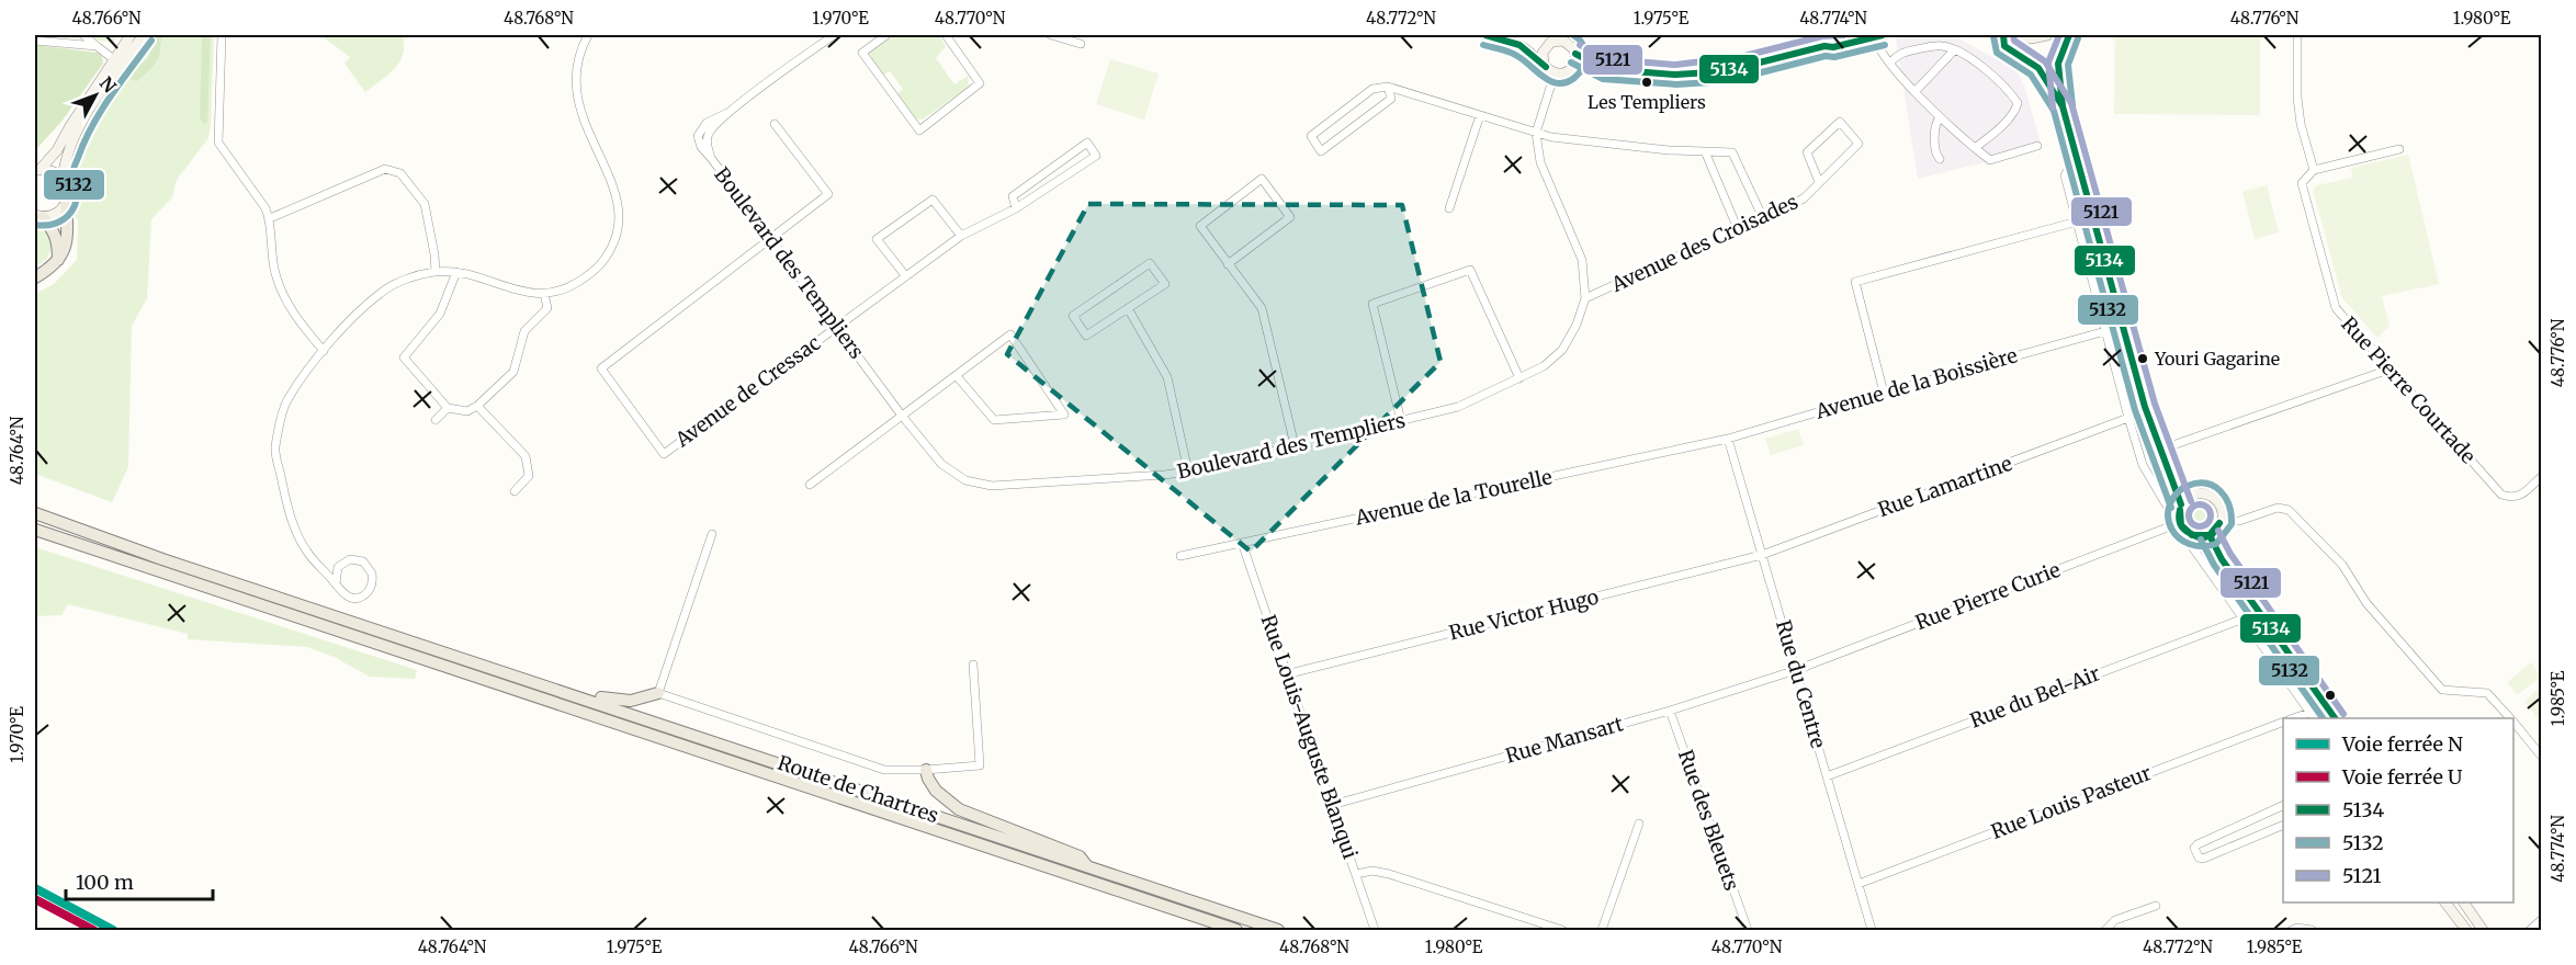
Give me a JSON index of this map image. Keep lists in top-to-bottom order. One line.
{"streets":{"main road":["Route de Chartres"],"street":["Avenue des Croisades","Boulevard des Templiers","Avenue de la Boissière","Rue Pierre Courtade","Avenue de Cressac","Rue Lamartine","Avenue de la Tourelle","Rue Pierre Curie","Rue Victor Hugo","Rue du Centre","Rue du Bel-Air","Rue Louis-Auguste Blanqui","Rue Mansart","Rue Louis Pasteur","Rue des Bleuets"]},"crossings":[["Avenue des Croisades","Boulevard des Templiers"],["Boulevard des Templiers","Avenue de Cressac"],["Avenue de la Boissière","Avenue de la Tourelle"],["Avenue de la Boissière","Rue du Centre"],["Rue Lamartine","Rue Victor Hugo"],["Rue Lamartine","Rue du Centre"],["Avenue de la Tourelle","Rue du Centre"],["Avenue de la Tourelle","Rue Louis-Auguste Blanqui"],["Rue Pierre Curie","Rue du Centre"],["Rue Pierre Curie","Rue Mansart"],["Rue Victor Hugo","Rue du Centre"],["Rue Victor Hugo","Rue Louis-Auguste Blanqui"],["Rue du Centre","Rue du Bel-Air"],["Rue du Centre","Rue Mansart"],["Rue du Centre","Rue Louis Pasteur"],["Rue Louis-Auguste Blanqui","Rue Mansart"],["Rue Mansart","Rue des Bleuets"]],"places":["Les Templiers","Youri Gagarine"],"lines":["transit line 5134","transit line 5132","transit line 5121","rail line N","rail line U"],"legend":["Voie ferrée N","Voie ferrée U","5134","5132","5121"],"scale_bar":"100 m","north":"top right","coordinates":["48.766°N","48.768°N","1.970°E","48.770°N","48.772°N","1.975°E","48.774°N","48.776°N","1.980°E","48.764°N","1.985°E"]}
